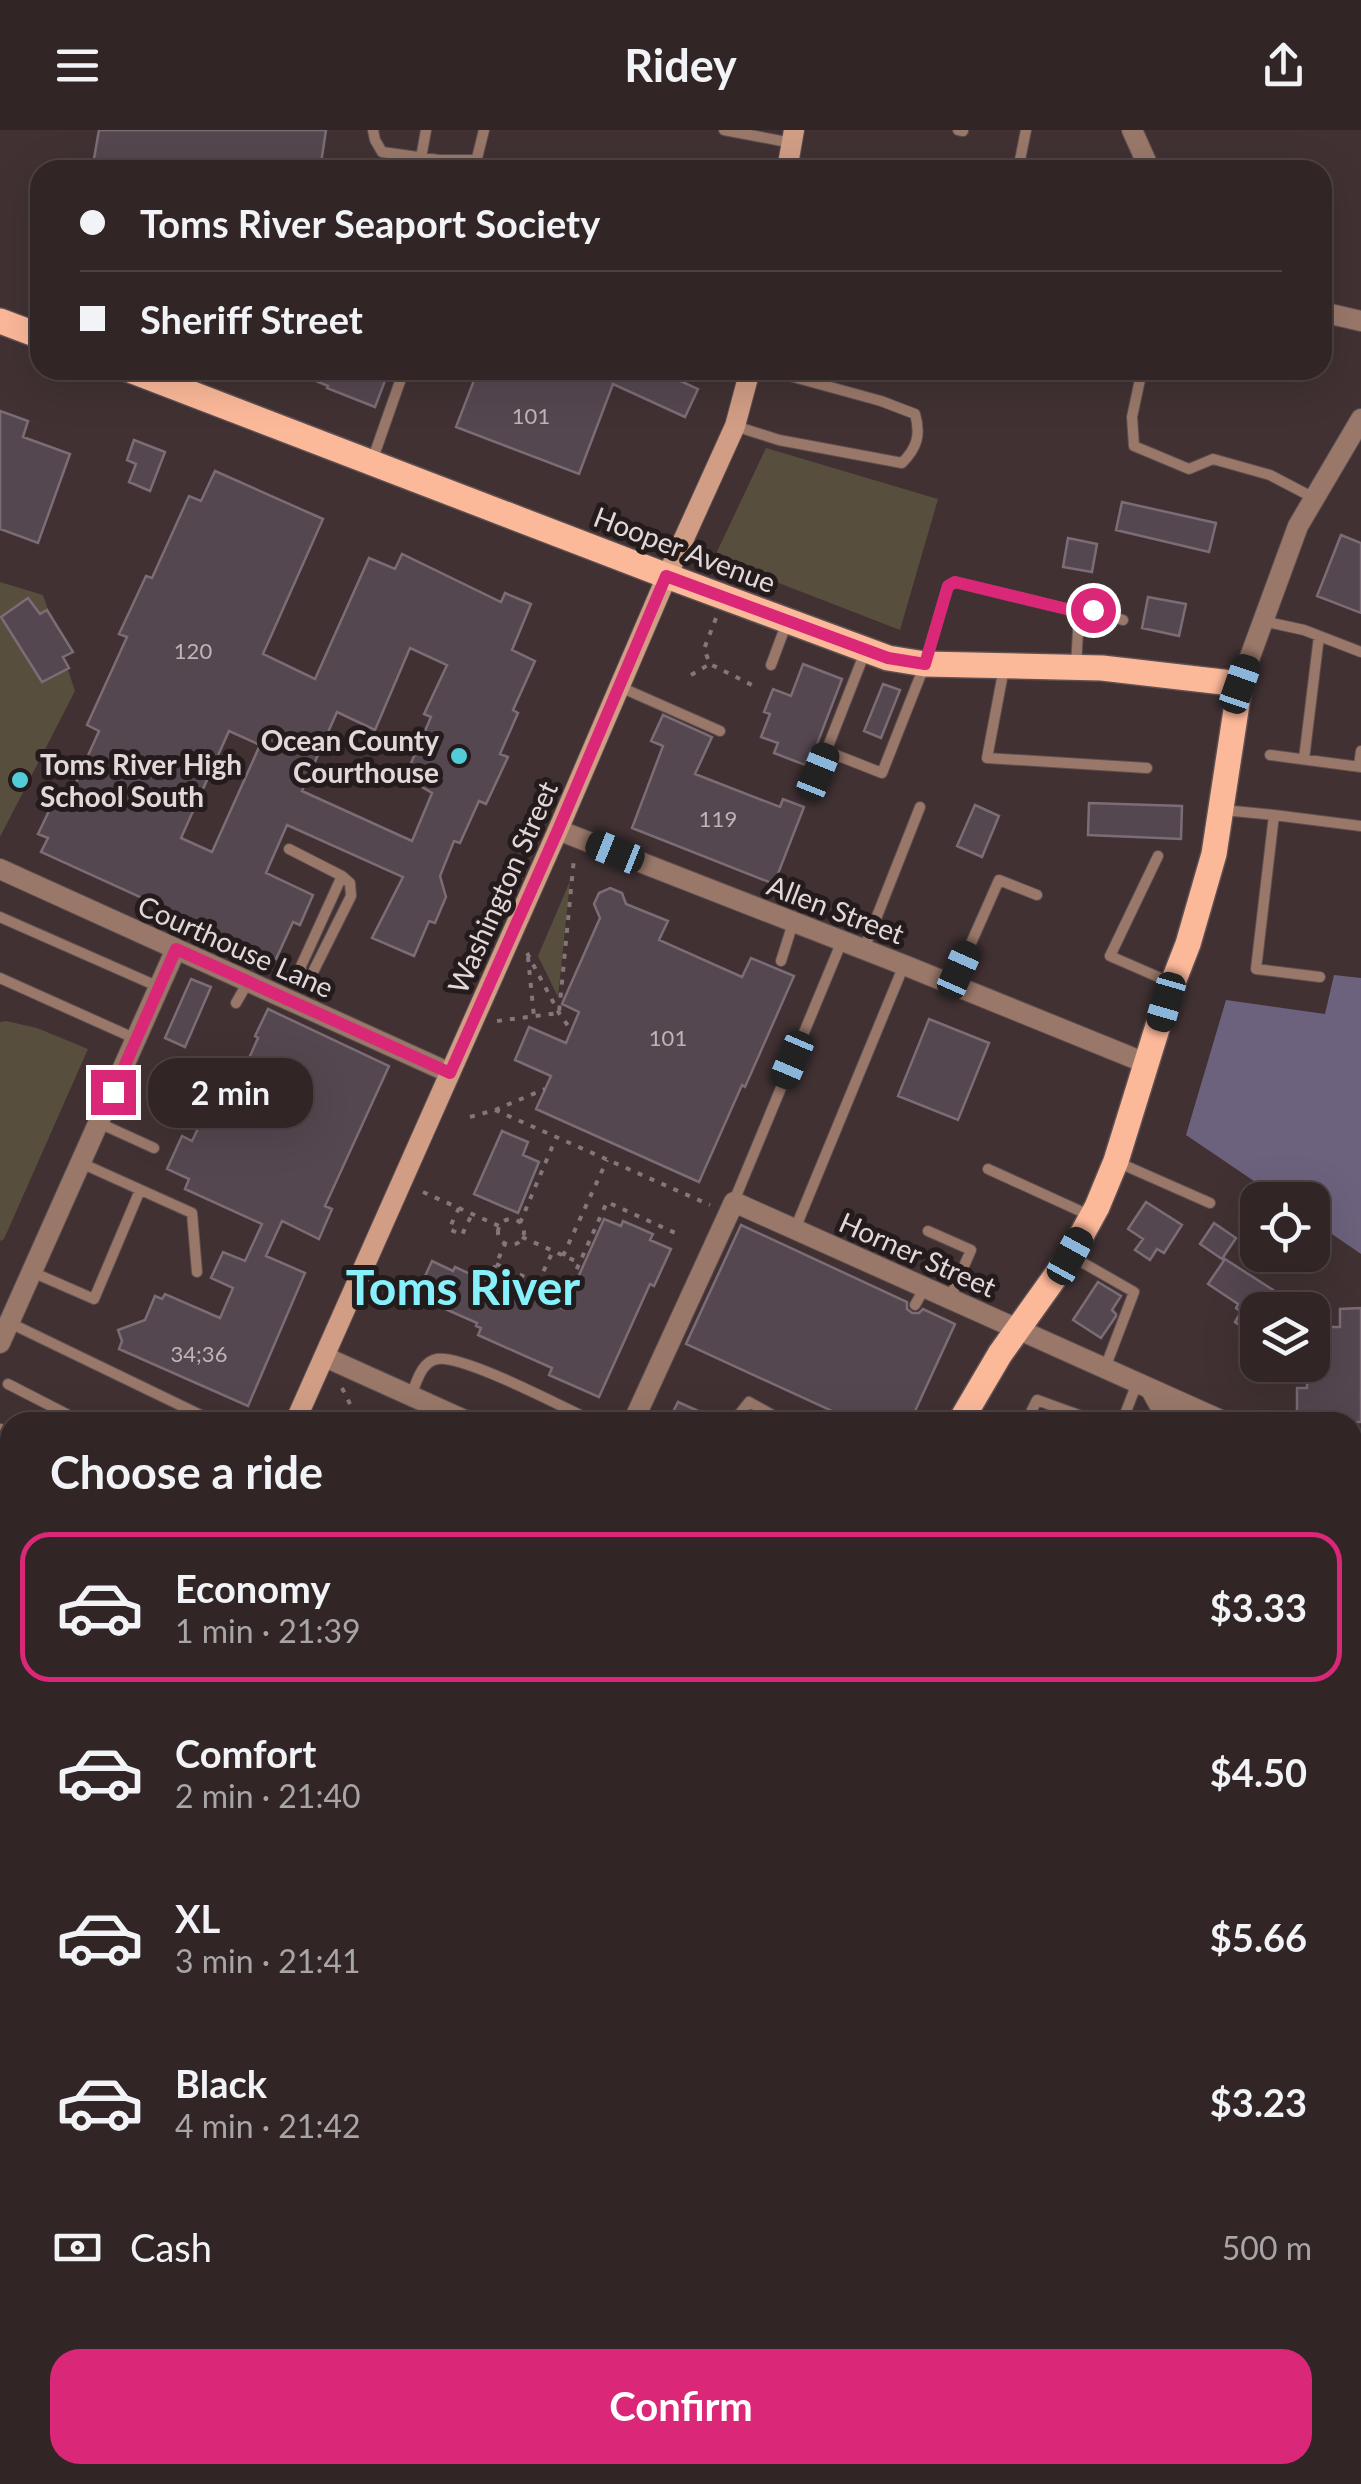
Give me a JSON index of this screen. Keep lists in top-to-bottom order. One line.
{"streets":{"main road":["Hooper Avenue","Washington Street"],"street":["Allen Street","Courthouse Lane","Horner Street"]},"crossings":[["Hooper Avenue","Washington Street"],["Washington Street","Allen Street"],["Washington Street","Courthouse Lane"]],"districts":["Toms River"],"places":["Ocean County Courthouse","Toms River High School South"],"house_numbers":["101","120","119","101","34;36"],"page":{"header":"Ridey","banner":["Toms River Seaport Society","Sheriff Street"],"bubble":"2 min","heading":"Choose a ride","list":[{"name":"Economy","note":"1 min · 21:39","value":"$3.33"},{"name":"Comfort","note":"2 min · 21:40","value":"$4.50"},{"name":"XL","note":"3 min · 21:41","value":"$5.66"},{"name":"Black","note":"4 min · 21:42","value":"$3.23"}],"pay":["Cash","500 m"],"buttons":"Confirm"}}
